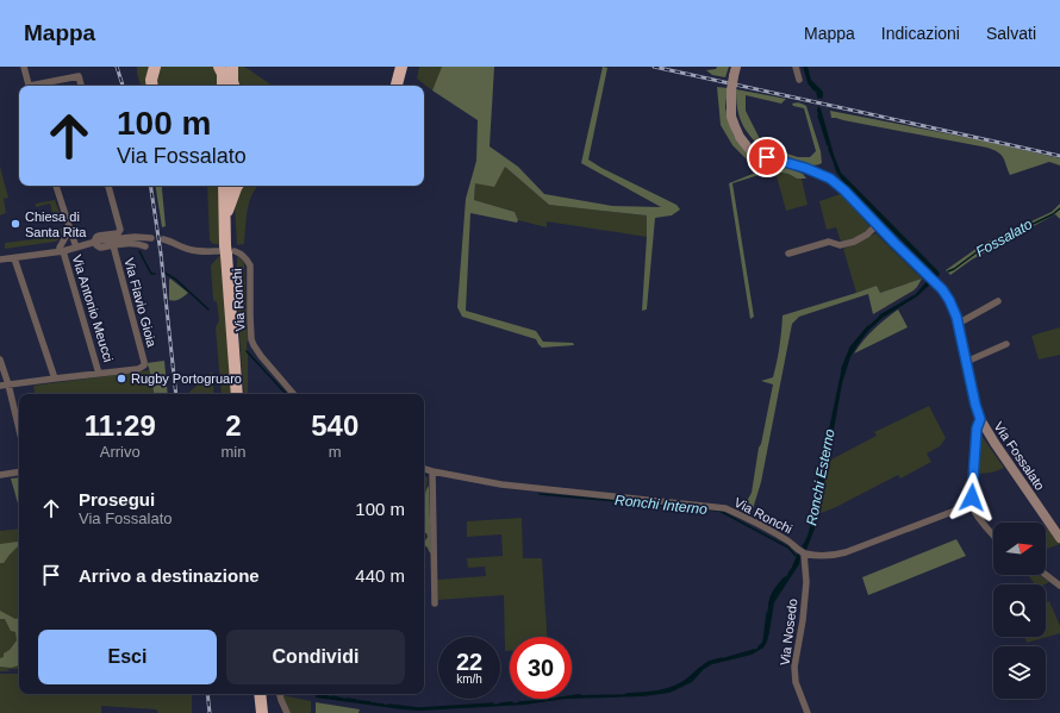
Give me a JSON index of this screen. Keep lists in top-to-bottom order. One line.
{"streets":{"street":["Via Ronchi","Via Flavio Gioia","Via Antonio Meucci","Via Fossalato","Via Nosedo"]},"crossings":[["Via Ronchi","Via Nosedo"],["Via Flavio Gioia","Via Antonio Meucci"]],"water":["Fossalato","Ronchi Esterno","Ronchi Interno"],"places":["Chiesa di Santa Rita","Rugby Portogruaro"],"north":"right","page":{"header":"Mappa","nav":["Mappa","Indicazioni","Salvati"],"turn":["100 m","Via Fossalato"],"eta":["11:29","Arrivo","2","min","540","m"],"list":[{"name":"Prosegui","note":"Via Fossalato","value":"100 m"},{"name":"Arrivo a destinazione","value":"440 m"}],"buttons":["Esci","Condividi"],"speed":"22 km/h","limit":"30"}}
